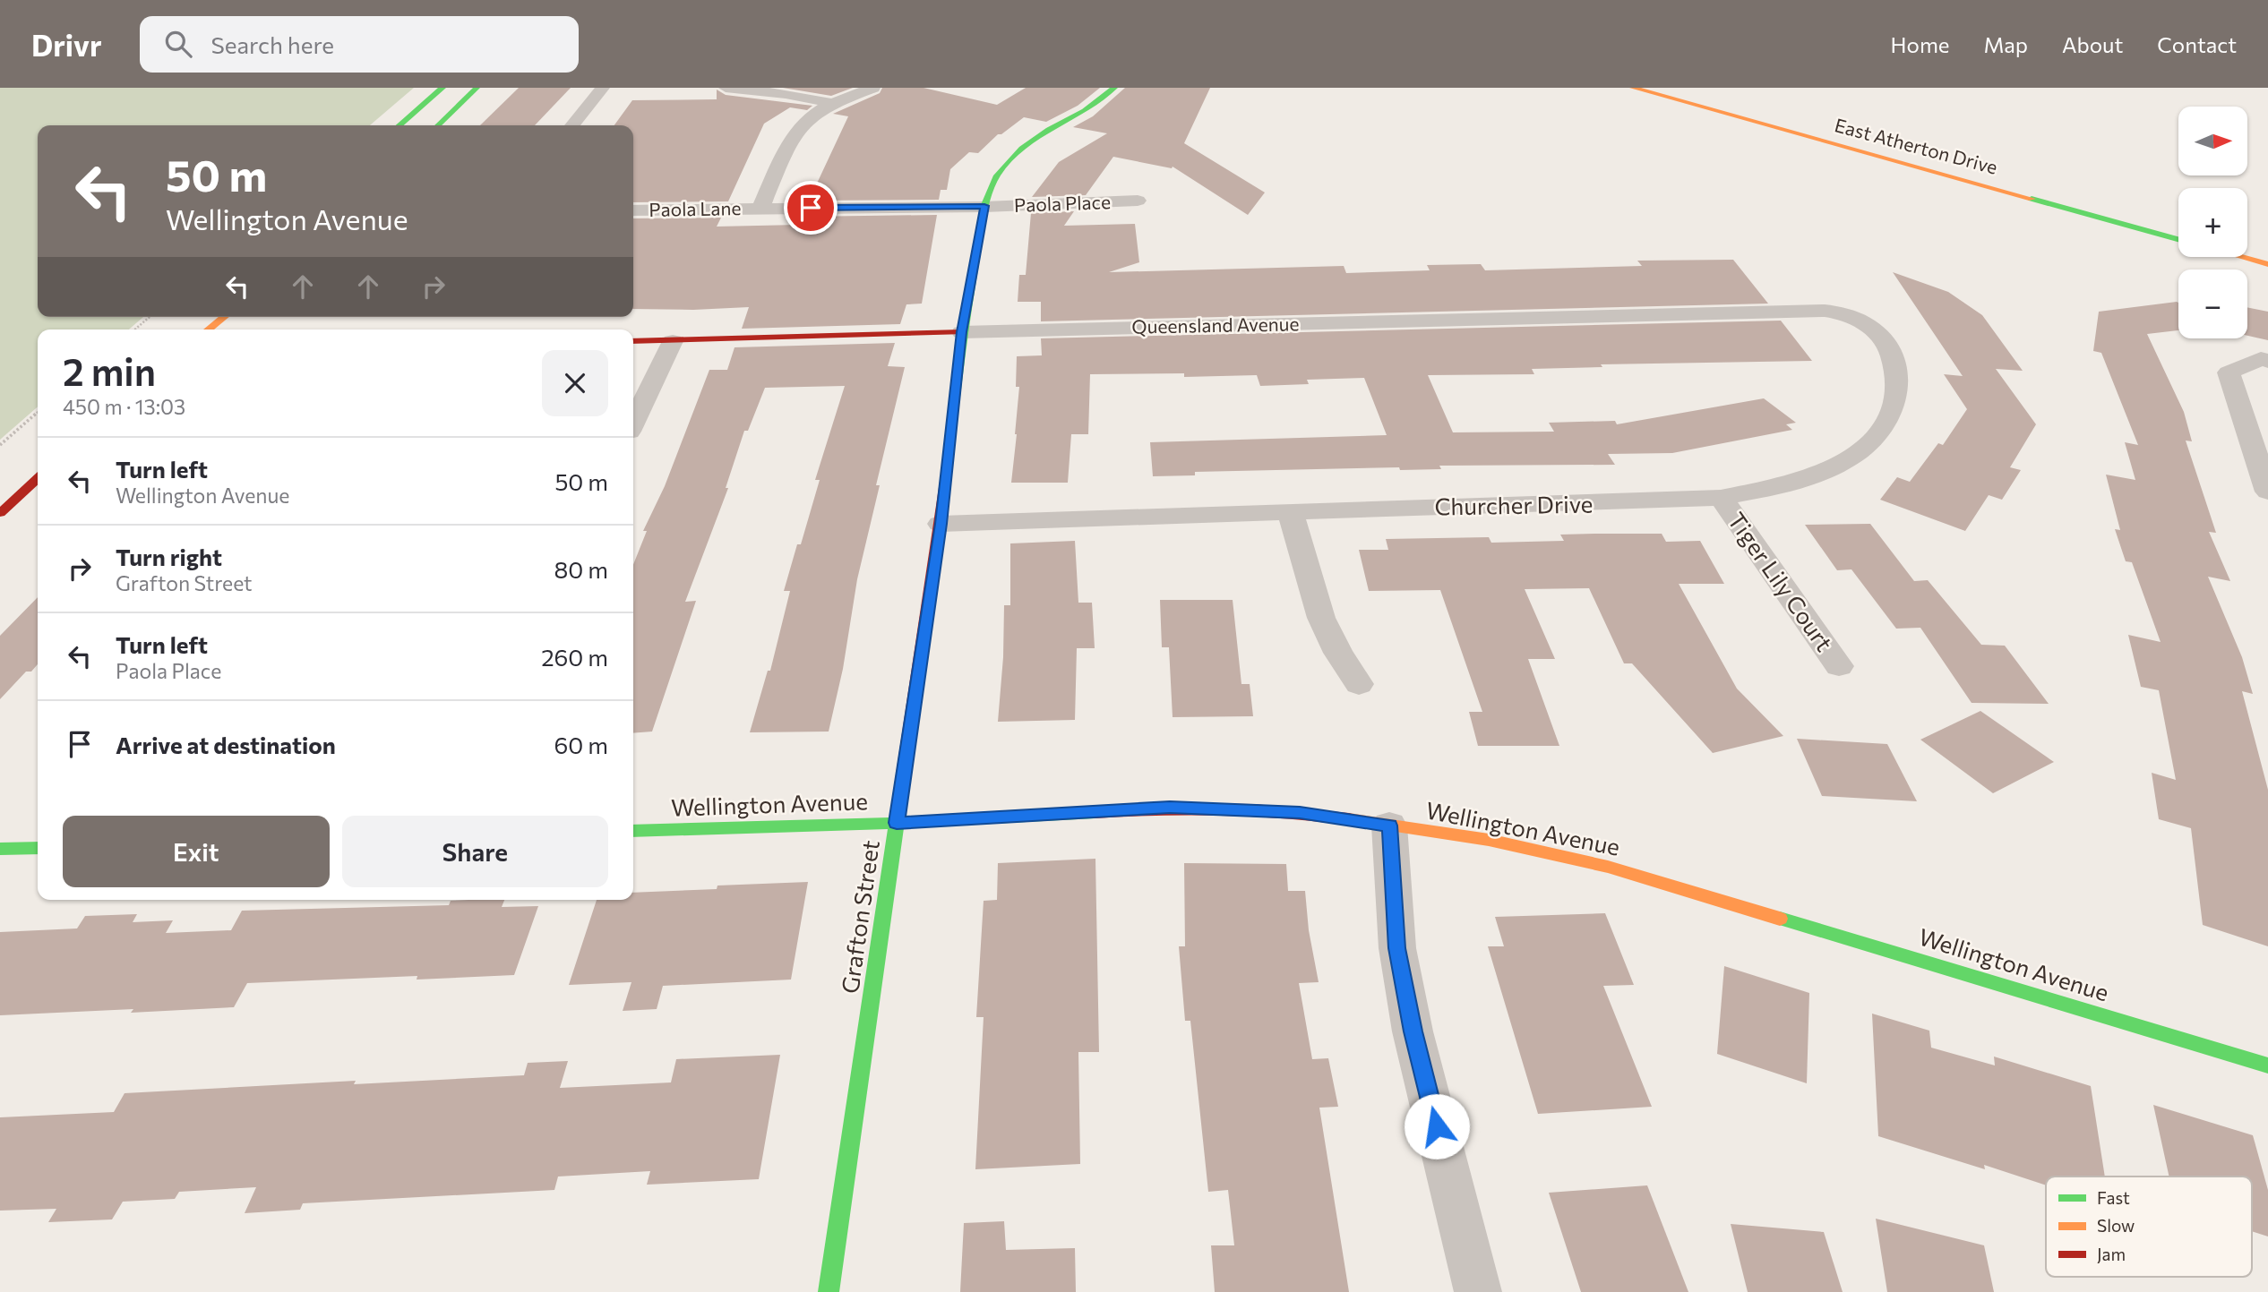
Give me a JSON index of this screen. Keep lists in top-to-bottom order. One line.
{"streets":{"street":["East Atherton Drive","Paola Place","Paola Lane","Queensland Avenue","Churcher Drive","Tiger Lily Court","Wellington Avenue","Grafton Street"]},"crossings":[["Paola Place","Paola Lane"],["Paola Place","Grafton Street"],["Queensland Avenue","Churcher Drive"],["Queensland Avenue","Grafton Street"],["Churcher Drive","Tiger Lily Court"],["Churcher Drive","Grafton Street"],["Wellington Avenue","Grafton Street"]],"legend":["Fast","Slow","Jam"],"north":"right","page":{"header":"Drivr","search":"Search here","nav":["Home","Map","About","Contact"],"map_buttons":["+","−"],"turn":["50 m","Wellington Avenue"],"heading":["2 min","450 m · 13:03"],"list":[{"name":"Turn left","note":"Wellington Avenue","value":"50 m"},{"name":"Turn right","note":"Grafton Street","value":"80 m"},{"name":"Turn left","note":"Paola Place","value":"260 m"},{"name":"Arrive at destination","value":"60 m"}],"buttons":["Exit","Share"]}}
